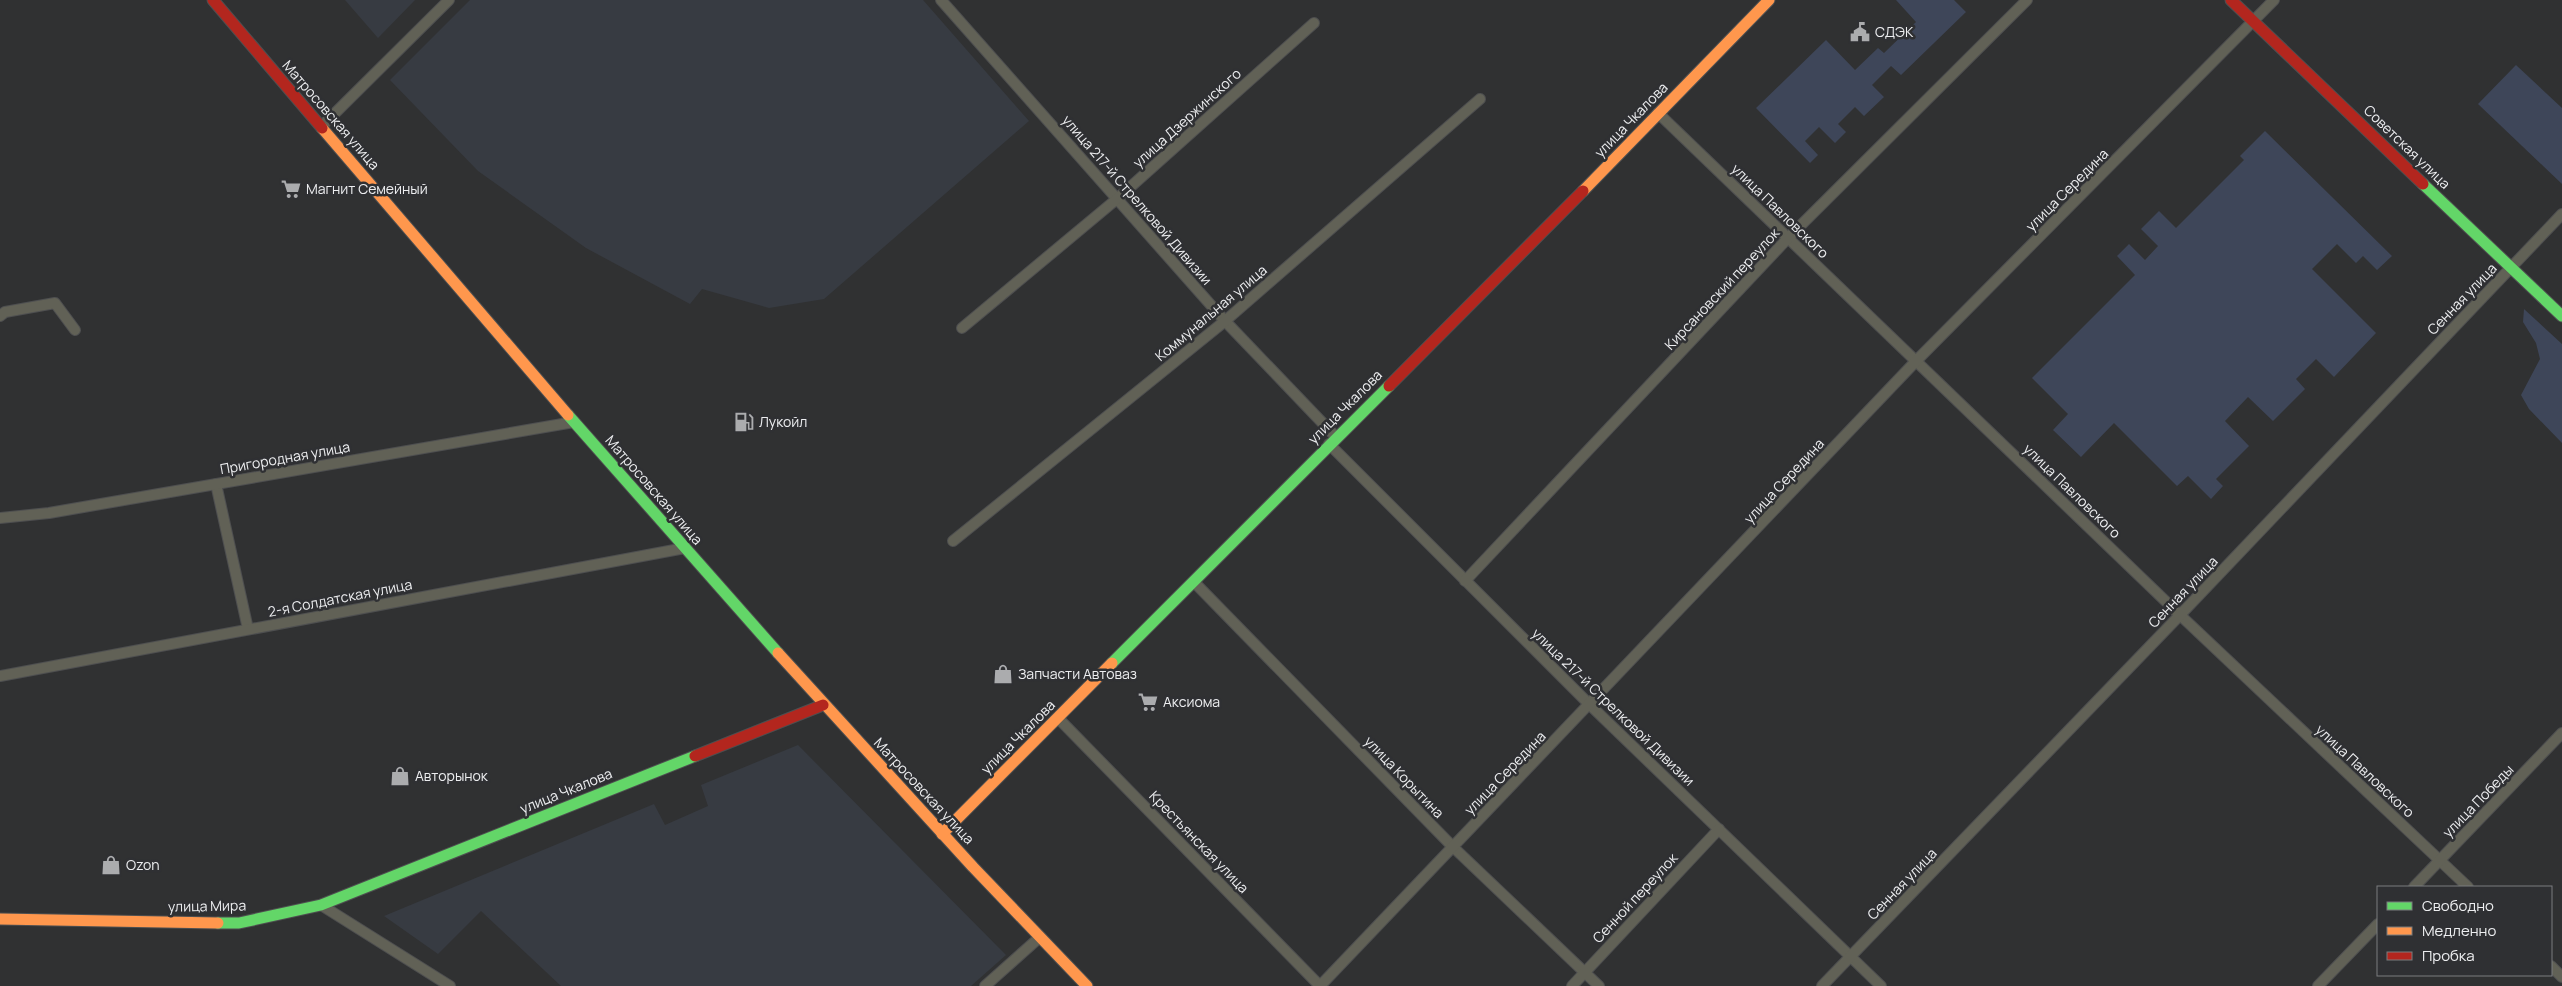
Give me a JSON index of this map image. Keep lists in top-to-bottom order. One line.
{"streets":{"main road":["Матросовская улица","улица Чкалова","Советская улица","улица Мира"],"street":["улица Дзержинского","улица Середина","улица 217-й Стрелковой Дивизии","улица Павловского","Кирсановский переулок","Сенная улица","Коммунальная улица","Пригородная улица","2-я Солдатская улица","улица Корытина","улица Победы","Крестьянская улица","Сенной переулок"]},"crossings":[["Матросовская улица","улица Чкалова"],["Матросовская улица","Пригородная улица"],["Матросовская улица","2-я Солдатская улица"],["улица Дзержинского","улица 217-й Стрелковой Дивизии"],["улица Чкалова","улица 217-й Стрелковой Дивизии"],["улица Чкалова","улица Павловского"],["улица Чкалова","улица Корытина"],["улица Чкалова","Крестьянская улица"],["улица Чкалова","улица Мира"],["Советская улица","улица Середина"],["Советская улица","Сенная улица"],["улица Середина","улица 217-й Стрелковой Дивизии"],["улица Середина","улица Павловского"],["улица Середина","улица Корытина"],["улица Середина","Крестьянская улица"],["улица 217-й Стрелковой Дивизии","Кирсановский переулок"],["улица 217-й Стрелковой Дивизии","Сенная улица"],["улица 217-й Стрелковой Дивизии","Коммунальная улица"],["улица 217-й Стрелковой Дивизии","Сенной переулок"],["улица Павловского","Кирсановский переулок"],["улица Павловского","Сенная улица"],["улица Павловского","улица Победы"],["улица Корытина","Сенной переулок"]],"places":{"public building":["СДЭК"],"supermarket":["Магнит Семейный","Аксиома"],"fuel station":["Лукойл"],"shop":["Запчасти Автоваз","Авторынок","Ozon"]},"legend":["Свободно","Медленно","Пробка"]}
